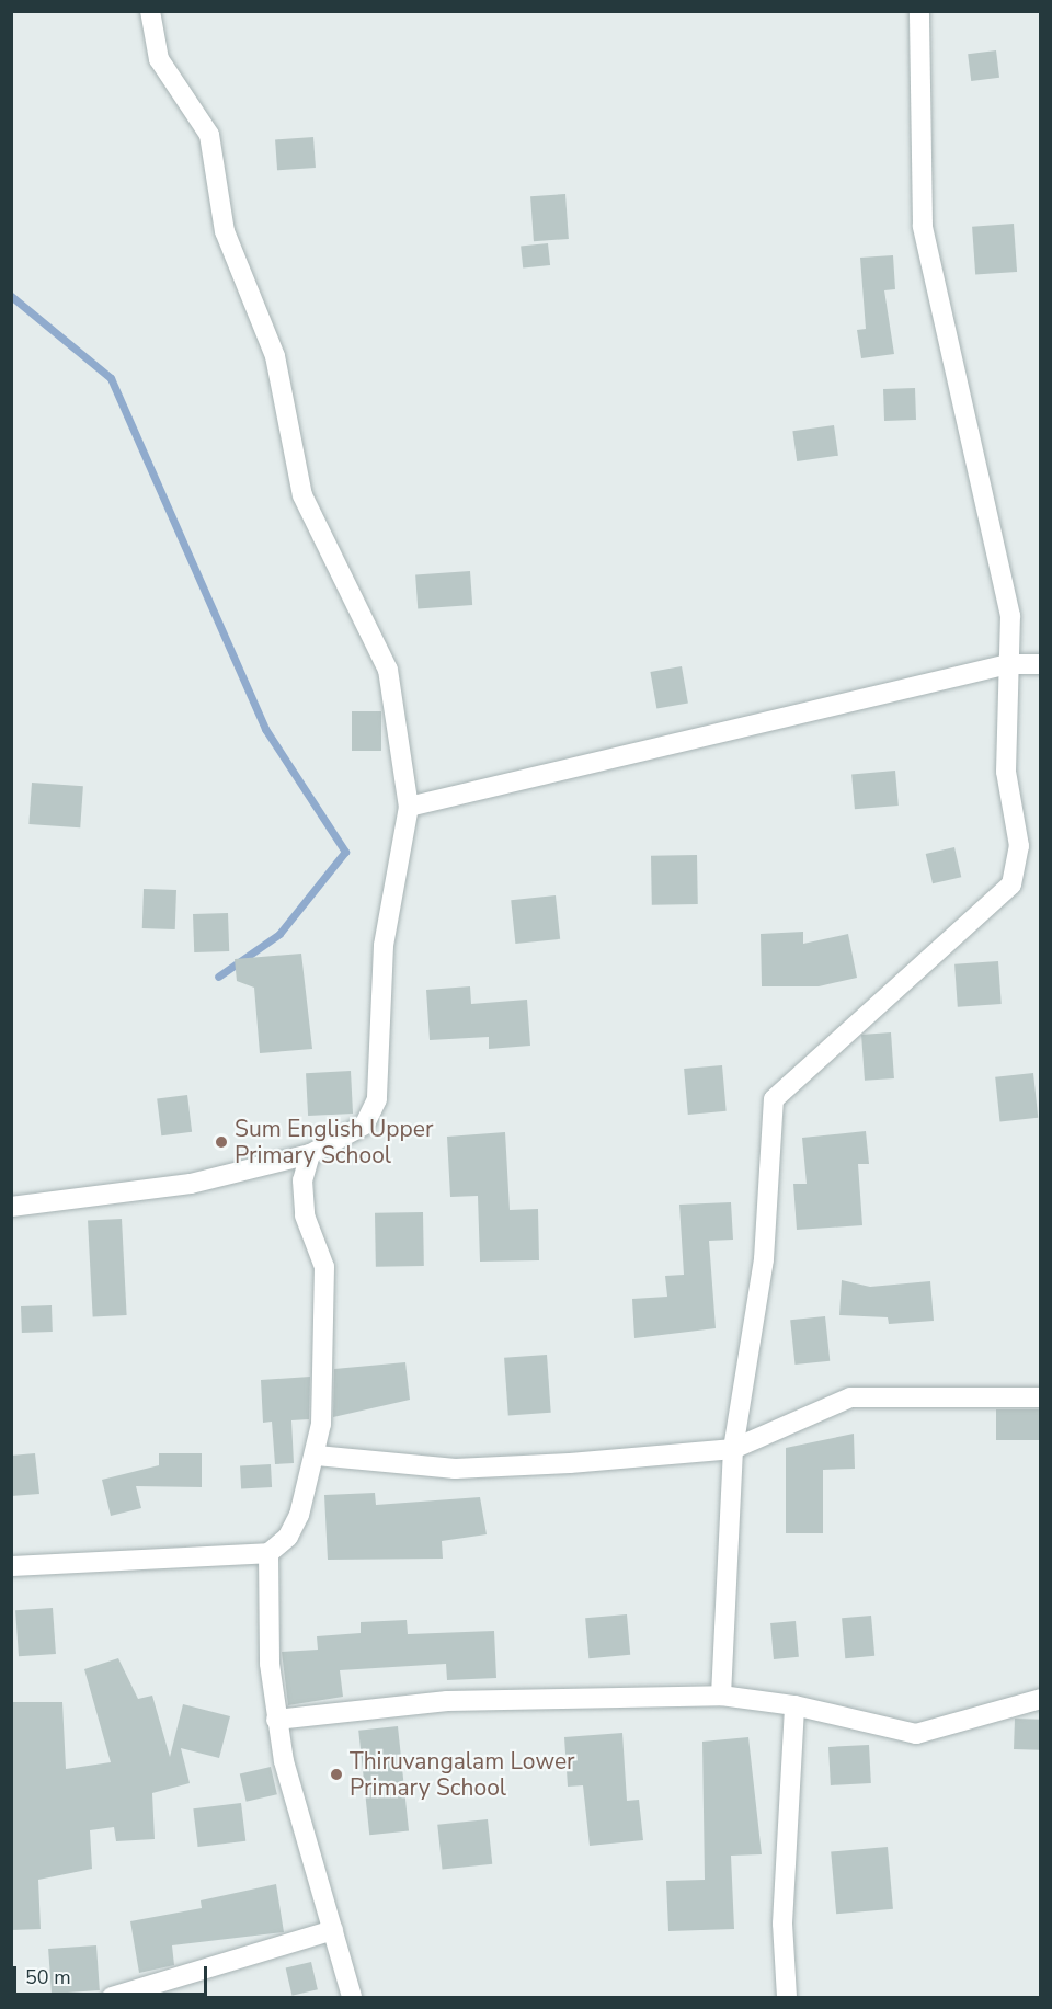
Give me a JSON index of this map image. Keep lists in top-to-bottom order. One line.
{"places":["Sum English Upper Primary School","Thiruvangalam Lower Primary School"],"scale_bar":"50 m"}
